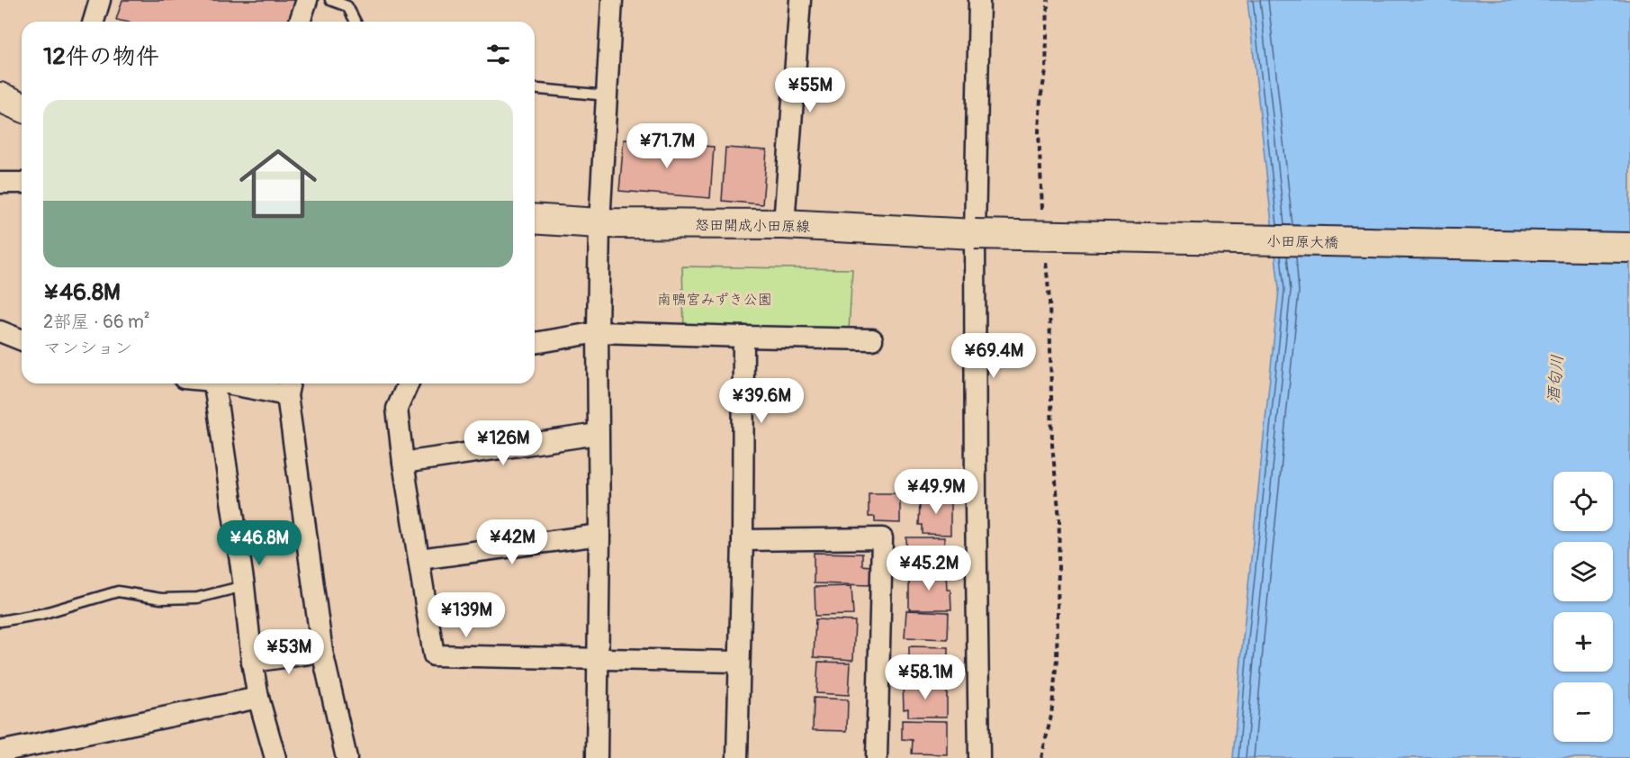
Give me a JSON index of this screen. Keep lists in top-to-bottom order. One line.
{"streets":{"main road":["怒田開成小田原線","小田原大橋"]},"crossings":[["怒田開成小田原線","小田原大橋"]],"water":["酒匂川"],"parks":["南鴨宮みずき公園"],"page":{"heading":"12件の物件","price":["¥55M","¥71.7M","¥69.4M","¥39.6M","¥126M","¥49.9M","¥42M","¥46.8M","¥45.2M","¥139M","¥53M","¥58.1M"],"list":[{"name":"¥46.8M","note":"2部屋 · 66 m² · マンション"}],"map_buttons":["+","−"]}}
